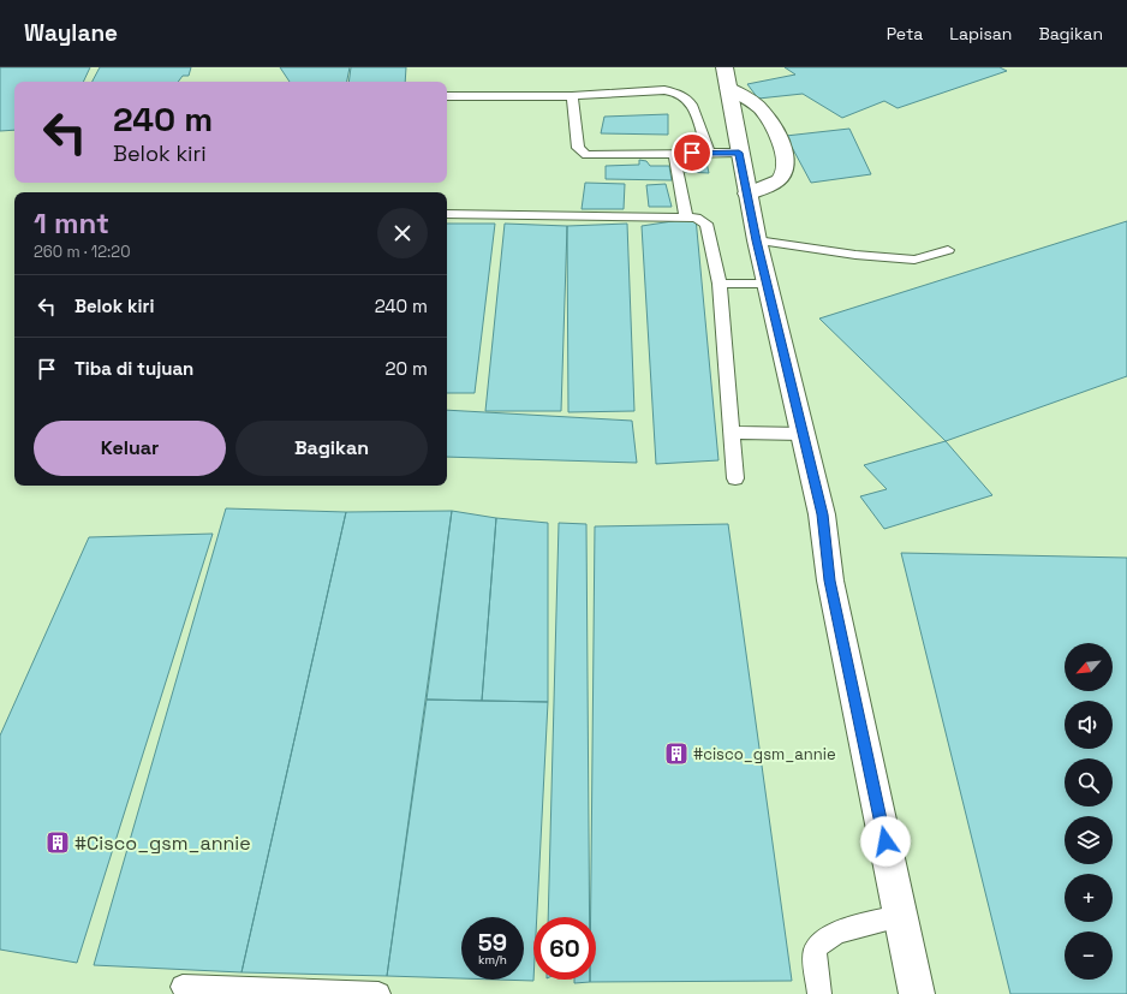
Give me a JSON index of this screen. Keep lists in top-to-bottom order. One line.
{"places":{"building":["#cisco_gsm_annie","#Cisco_gsm_annie"]},"north":"bottom left","page":{"header":"Waylane","nav":["Peta","Lapisan","Bagikan"],"turn":["240 m","Belok kiri"],"heading":["1 mnt","260 m · 12:20"],"list":[{"name":"Belok kiri","value":"240 m"},{"name":"Tiba di tujuan","value":"20 m"}],"buttons":["Keluar","Bagikan"],"map_buttons":["+","−"],"speed":"59 km/h","limit":"60"}}
